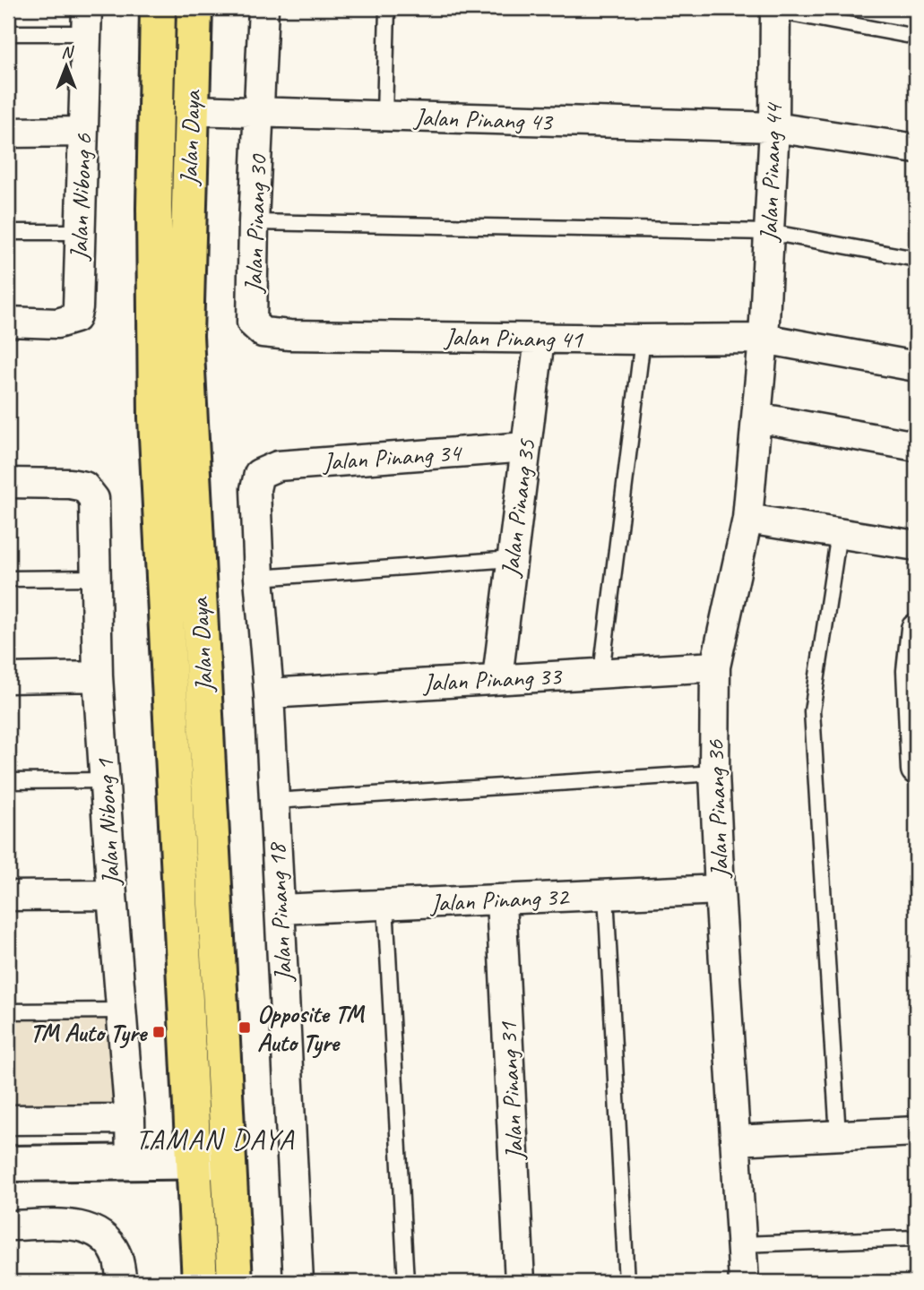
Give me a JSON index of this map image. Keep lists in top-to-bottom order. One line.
{"streets":{"main road":["Jalan Daya"],"street":["Jalan Pinang 43","Jalan Pinang 44","Jalan Nibong 6","Jalan Pinang 30","Jalan Pinang 41","Jalan Pinang 34","Jalan Pinang 35","Jalan Pinang 33","Jalan Pinang 36","Jalan Nibong 1","Jalan Pinang 32","Jalan Pinang 18","Jalan Pinang 31"]},"crossings":[["Jalan Pinang 43","Jalan Daya"],["Jalan Pinang 43","Jalan Pinang 44"],["Jalan Pinang 43","Jalan Pinang 30"],["Jalan Pinang 44","Jalan Pinang 41"],["Jalan Pinang 44","Jalan Pinang 36"],["Jalan Pinang 30","Jalan Pinang 41"],["Jalan Pinang 41","Jalan Pinang 35"],["Jalan Pinang 41","Jalan Pinang 36"],["Jalan Pinang 34","Jalan Pinang 35"],["Jalan Pinang 35","Jalan Pinang 33"],["Jalan Pinang 33","Jalan Pinang 36"],["Jalan Pinang 33","Jalan Pinang 18"],["Jalan Pinang 36","Jalan Pinang 32"],["Jalan Pinang 32","Jalan Pinang 18"],["Jalan Pinang 32","Jalan Pinang 31"]],"districts":["TAMAN DAYA"],"places":{"transit":["Opposite TM Auto Tyre","TM Auto Tyre"]},"north":"top"}
